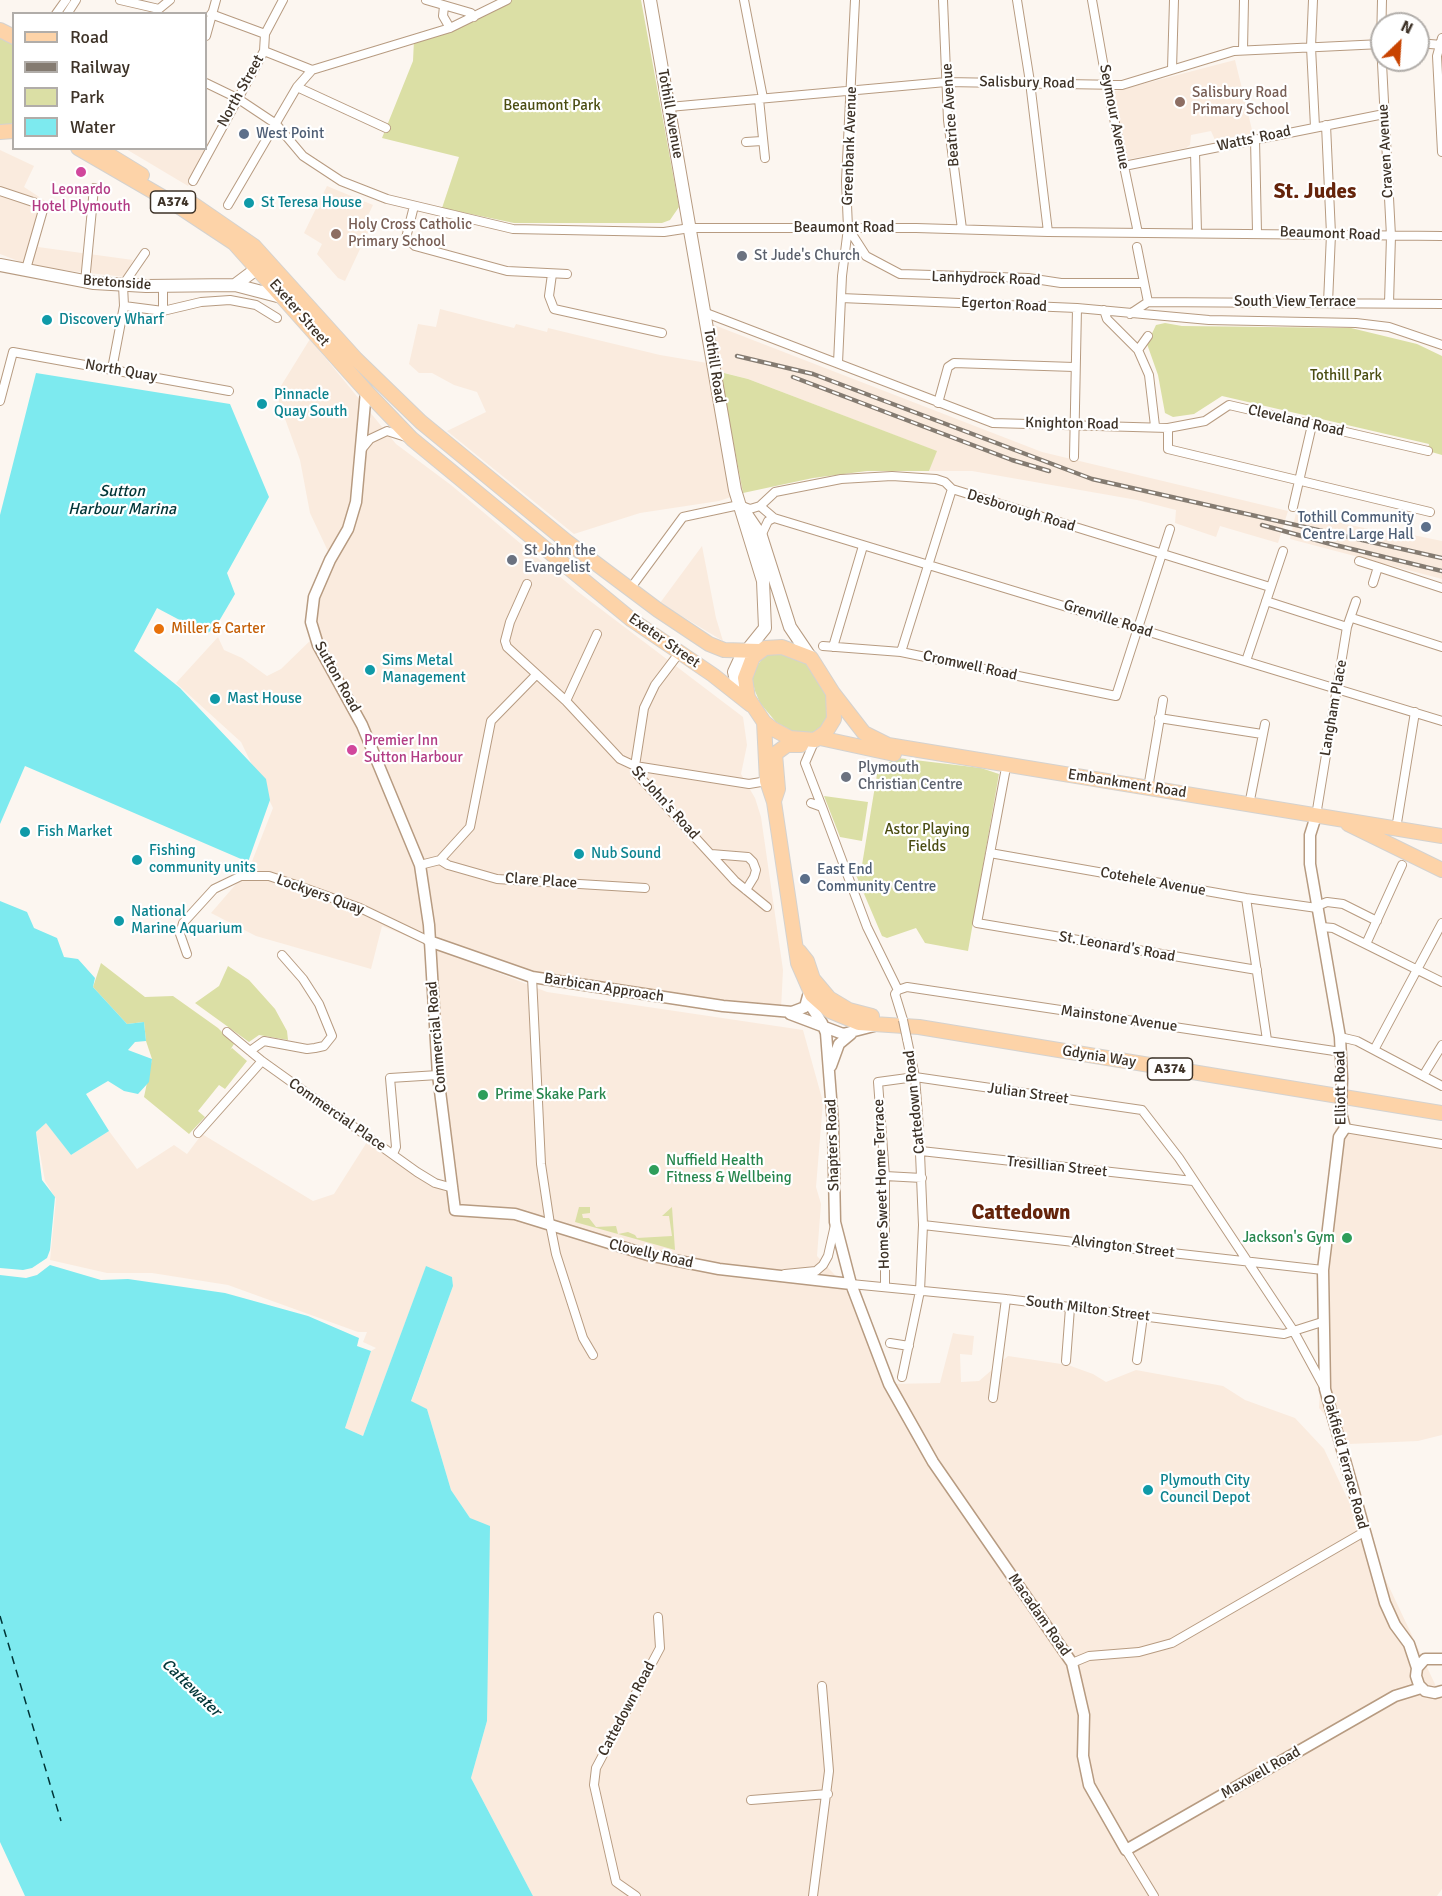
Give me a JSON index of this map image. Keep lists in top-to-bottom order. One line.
{"streets":{"main road":["Tothill Avenue","A374","Bretonside","Exeter Street","Tothill Road","Embankment Road","Gdynia Way"],"street":["Salisbury Road","North Street","Beatrice Avenue","Seymour Avenue","Watts' Road","Greenbank Avenue","Craven Avenue","Beaumont Road","Lanhydrock Road","South View Terrace","Egerton Road","North Quay","Cleveland Road","Knighton Road","Desborough Road","Grenville Road","Cromwell Road","Sutton Road","Langham Place","St John's Road","Clare Place","Cotehele Avenue","Lockyers Quay","St. Leonard's Road","Barbican Approach","Mainstone Avenue","Commercial Road","Elliott Road","Julian Street","Cattedown Road","Commercial Place","Shapters Road","Tresillian Street","Home Sweet Home Terrace","Alvington Street","Clovelly Road","South Milton Street","Oakfield Terrace Road","Macadam Road","Maxwell Road"]},"crossings":[["Salisbury Road","Tothill Avenue"],["Salisbury Road","Beatrice Avenue"],["Salisbury Road","Seymour Avenue"],["Salisbury Road","Greenbank Avenue"],["North Street","Beaumont Road"],["Tothill Avenue","Beaumont Road"],["Tothill Avenue","Tothill Road"],["Beatrice Avenue","Beaumont Road"],["Seymour Avenue","Watts' Road"],["Seymour Avenue","Beaumont Road"],["Watts' Road","Craven Avenue"],["Greenbank Avenue","Beaumont Road"],["Greenbank Avenue","Lanhydrock Road"],["Greenbank Avenue","Egerton Road"],["Greenbank Avenue","Knighton Road"],["Craven Avenue","Beaumont Road"],["Craven Avenue","South View Terrace"],["A374","Exeter Street"],["A374","Gdynia Way"],["Beaumont Road","Lanhydrock Road"],["Beaumont Road","Tothill Road"],["Bretonside","Exeter Street"],["Exeter Street","Tothill Road"],["Exeter Street","Sutton Road"],["Exeter Street","Embankment Road"],["Exeter Street","Gdynia Way"],["Exeter Street","Cattedown Road"],["Tothill Road","Knighton Road"],["Tothill Road","Embankment Road"],["Tothill Road","Gdynia Way"],["Tothill Road","Cattedown Road"],["Cleveland Road","Knighton Road"],["Desborough Road","Grenville Road"],["Grenville Road","Cromwell Road"],["Grenville Road","Langham Place"],["Sutton Road","Commercial Road"],["Langham Place","Embankment Road"],["Langham Place","Elliott Road"],["Embankment Road","Gdynia Way"],["Embankment Road","Elliott Road"],["Embankment Road","Cattedown Road"],["Cotehele Avenue","St. Leonard's Road"],["Cotehele Avenue","Elliott Road"],["Lockyers Quay","Barbican Approach"],["Lockyers Quay","Commercial Road"],["Barbican Approach","Commercial Road"],["Barbican Approach","Shapters Road"],["Mainstone Avenue","Elliott Road"],["Mainstone Avenue","Cattedown Road"],["Commercial Road","Commercial Place"],["Commercial Road","Clovelly Road"],["Gdynia Way","Cattedown Road"],["Elliott Road","Alvington Street"],["Elliott Road","South Milton Street"],["Elliott Road","Oakfield Terrace Road"],["Julian Street","Cattedown Road"],["Julian Street","Home Sweet Home Terrace"],["Julian Street","Oakfield Terrace Road"],["Cattedown Road","Tresillian Street"],["Cattedown Road","Home Sweet Home Terrace"],["Cattedown Road","Alvington Street"],["Cattedown Road","South Milton Street"],["Shapters Road","Clovelly Road"],["Shapters Road","South Milton Street"],["Shapters Road","Macadam Road"],["Tresillian Street","Oakfield Terrace Road"],["Home Sweet Home Terrace","South Milton Street"],["Alvington Street","Oakfield Terrace Road"],["Clovelly Road","South Milton Street"],["Clovelly Road","Macadam Road"],["South Milton Street","Oakfield Terrace Road"],["South Milton Street","Macadam Road"],["Oakfield Terrace Road","Macadam Road"],["Oakfield Terrace Road","Maxwell Road"]],"districts":["St. Judes","Cattedown"],"water":["Sutton Harbour Marina","Cattewater"],"parks":["Beaumont Park","Tothill Park","Astor Playing Fields"],"places":["Salisbury Road Primary School","West Point","Leonardo Hotel Plymouth","St Teresa House","Holy Cross Catholic Primary School","St Jude's Church","Discovery Wharf","Pinnacle Quay South","Tothill Community Centre Large Hall","St John the Evangelist","Miller & Carter","Sims Metal Management","Mast House","Premier Inn Sutton Harbour","Plymouth Christian Centre","Fish Market","Nub Sound","Fishing community units","East End Community Centre","National Marine Aquarium","Prime Skake Park","Nuffield Health Fitness & Wellbeing","Jackson's Gym","Plymouth City Council Depot"],"legend":["Road","Railway","Park","Water"],"north":"top right"}
